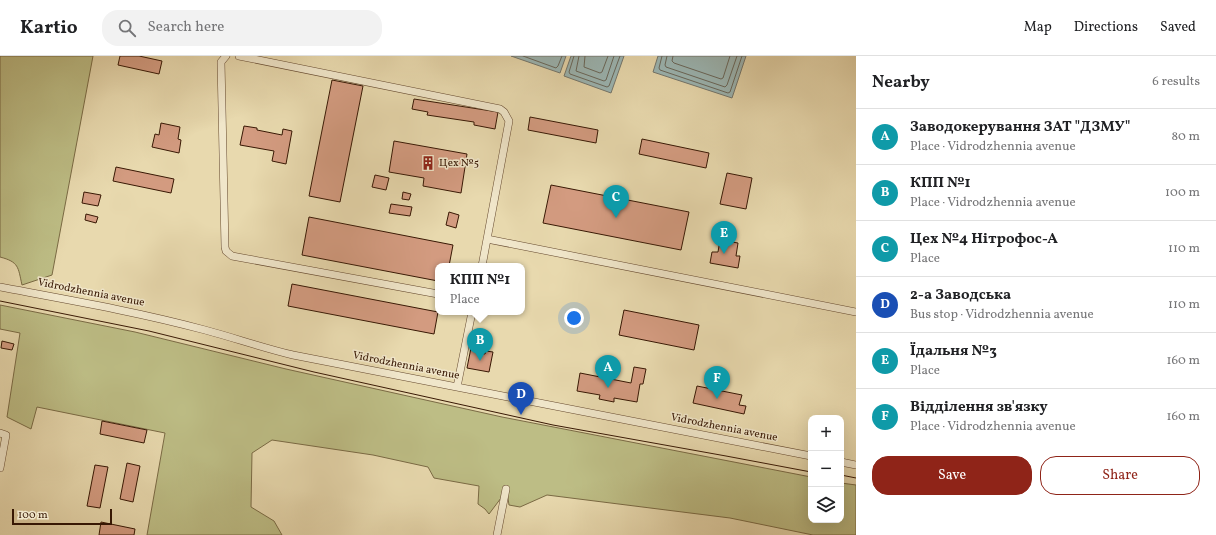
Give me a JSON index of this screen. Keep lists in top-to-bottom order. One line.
{"streets":{"street":["Vidrodzhennia avenue"]},"places":{"building":["Цех №5"]},"scale_bar":"100 m","page":{"header":"Kartio","search":"Search here","nav":["Map","Directions","Saved"],"heading":["Nearby","6 results"],"list":[{"mark":"A","name":"Заводокерування ЗАТ \"ДЗМУ\"","note":"Place · Vidrodzhennia avenue","value":"80 m"},{"mark":"B","name":"КПП №1","note":"Place · Vidrodzhennia avenue","value":"100 m"},{"mark":"C","name":"Цех №4 Нітрофос-А","note":"Place","value":"110 m"},{"mark":"D","name":"2-а Заводська","note":"Bus stop · Vidrodzhennia avenue","value":"110 m"},{"mark":"E","name":"Їдальня №3","note":"Place","value":"160 m"},{"mark":"F","name":"Відділення зв'язку","note":"Place · Vidrodzhennia avenue","value":"160 m"}],"pins":["C","E","B","A","F","D"],"popup":["КПП №1","Place"],"map_buttons":["+","−"],"buttons":["Save","Share"],"scale":"100 m"}}
